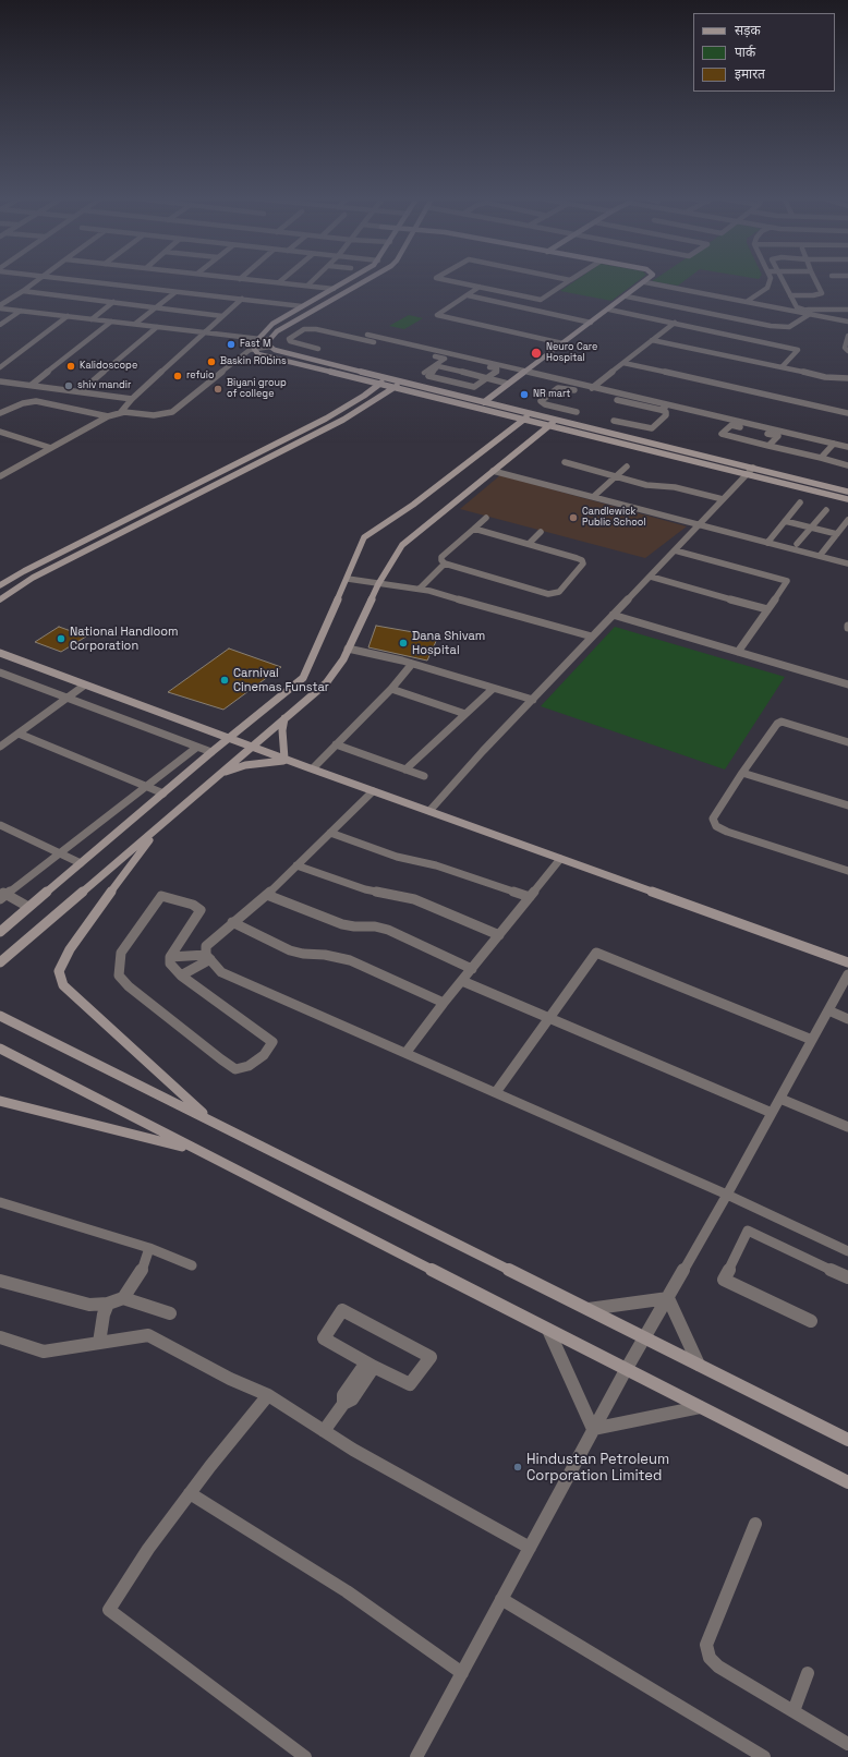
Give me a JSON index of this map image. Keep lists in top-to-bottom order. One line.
{"places":["Fast M","Neuro Care Hospital","Baskin RObins","Kalidoscope","refuio","shiv mandir","Biyani group of college","NR mart","Candlewick Public School","National Handloom Corporation","Dana Shivam Hospital","Carnival Cinemas Funstar","Hindustan Petroleum Corporation Limited"],"legend":["सड़क","पार्क","इमारत"]}
